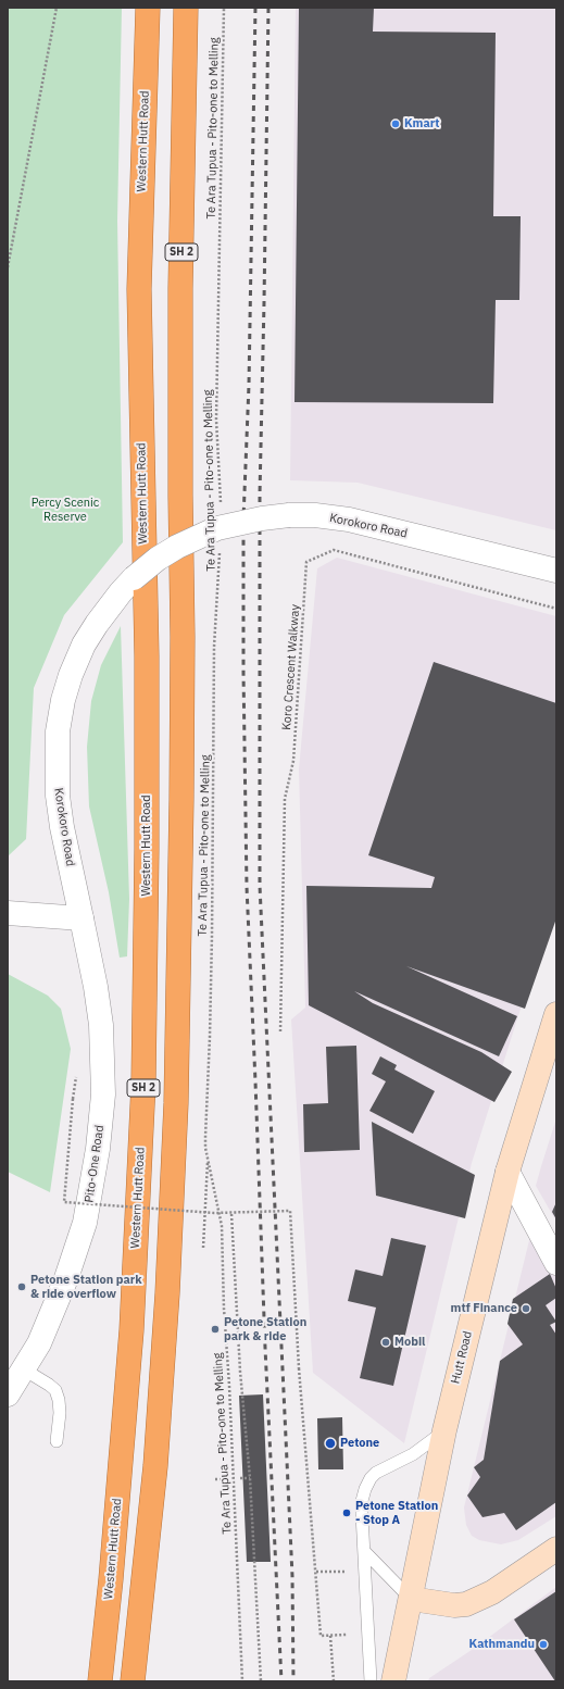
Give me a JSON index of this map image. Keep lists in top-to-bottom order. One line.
{"streets":{"highway":["Western Hutt Road","SH 2"],"main road":["Hutt Road"],"street":["Korokoro Road","Pito-One Road"],"path":["Te Ara Tupua - Pito-one to Melling","Koro Crescent Walkway"]},"crossings":[["Korokoro Road","Pito-One Road"]],"parks":["Percy Scenic Reserve"],"places":["Kmart","Petone Station park & ride overflow","mtf Finance","Petone Station park & ride","Mobil","Petone","Petone Station - Stop A","Kathmandu"]}
